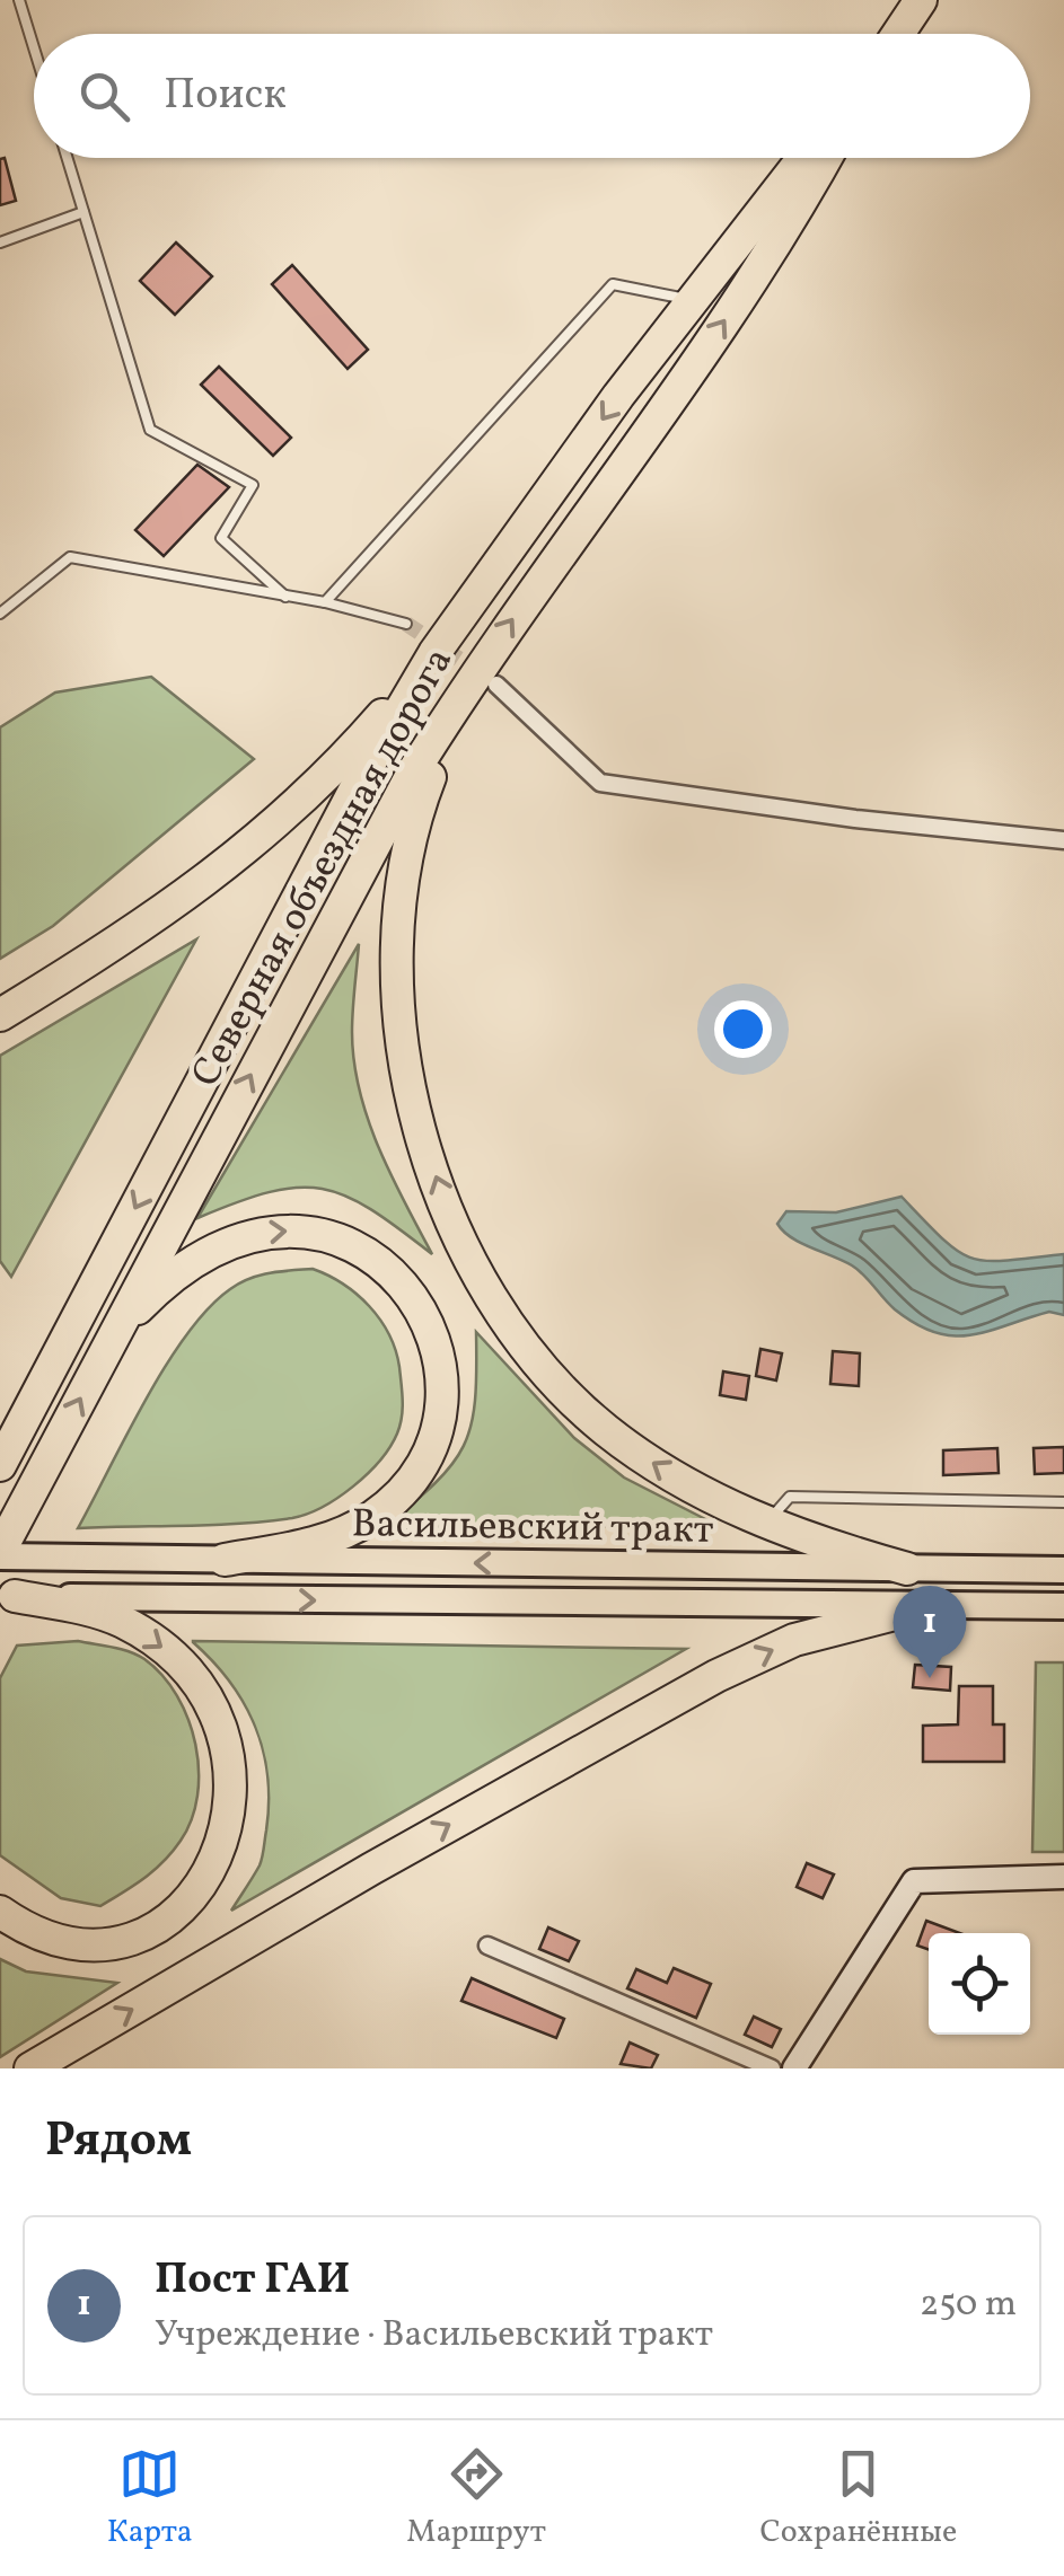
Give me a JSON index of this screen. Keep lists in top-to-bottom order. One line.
{"streets":{"highway":["Северная объездная дорога"],"main road":["Васильевский тракт"]},"crossings":[["Северная объездная дорога","Васильевский тракт"]],"page":{"search":"Поиск","pins":"1","heading":"Рядом","list":[{"mark":"1","name":"Пост ГАИ","note":"Учреждение · Васильевский тракт","value":"250 m"}],"nav":["Карта","Маршрут","Сохранённые"]}}
